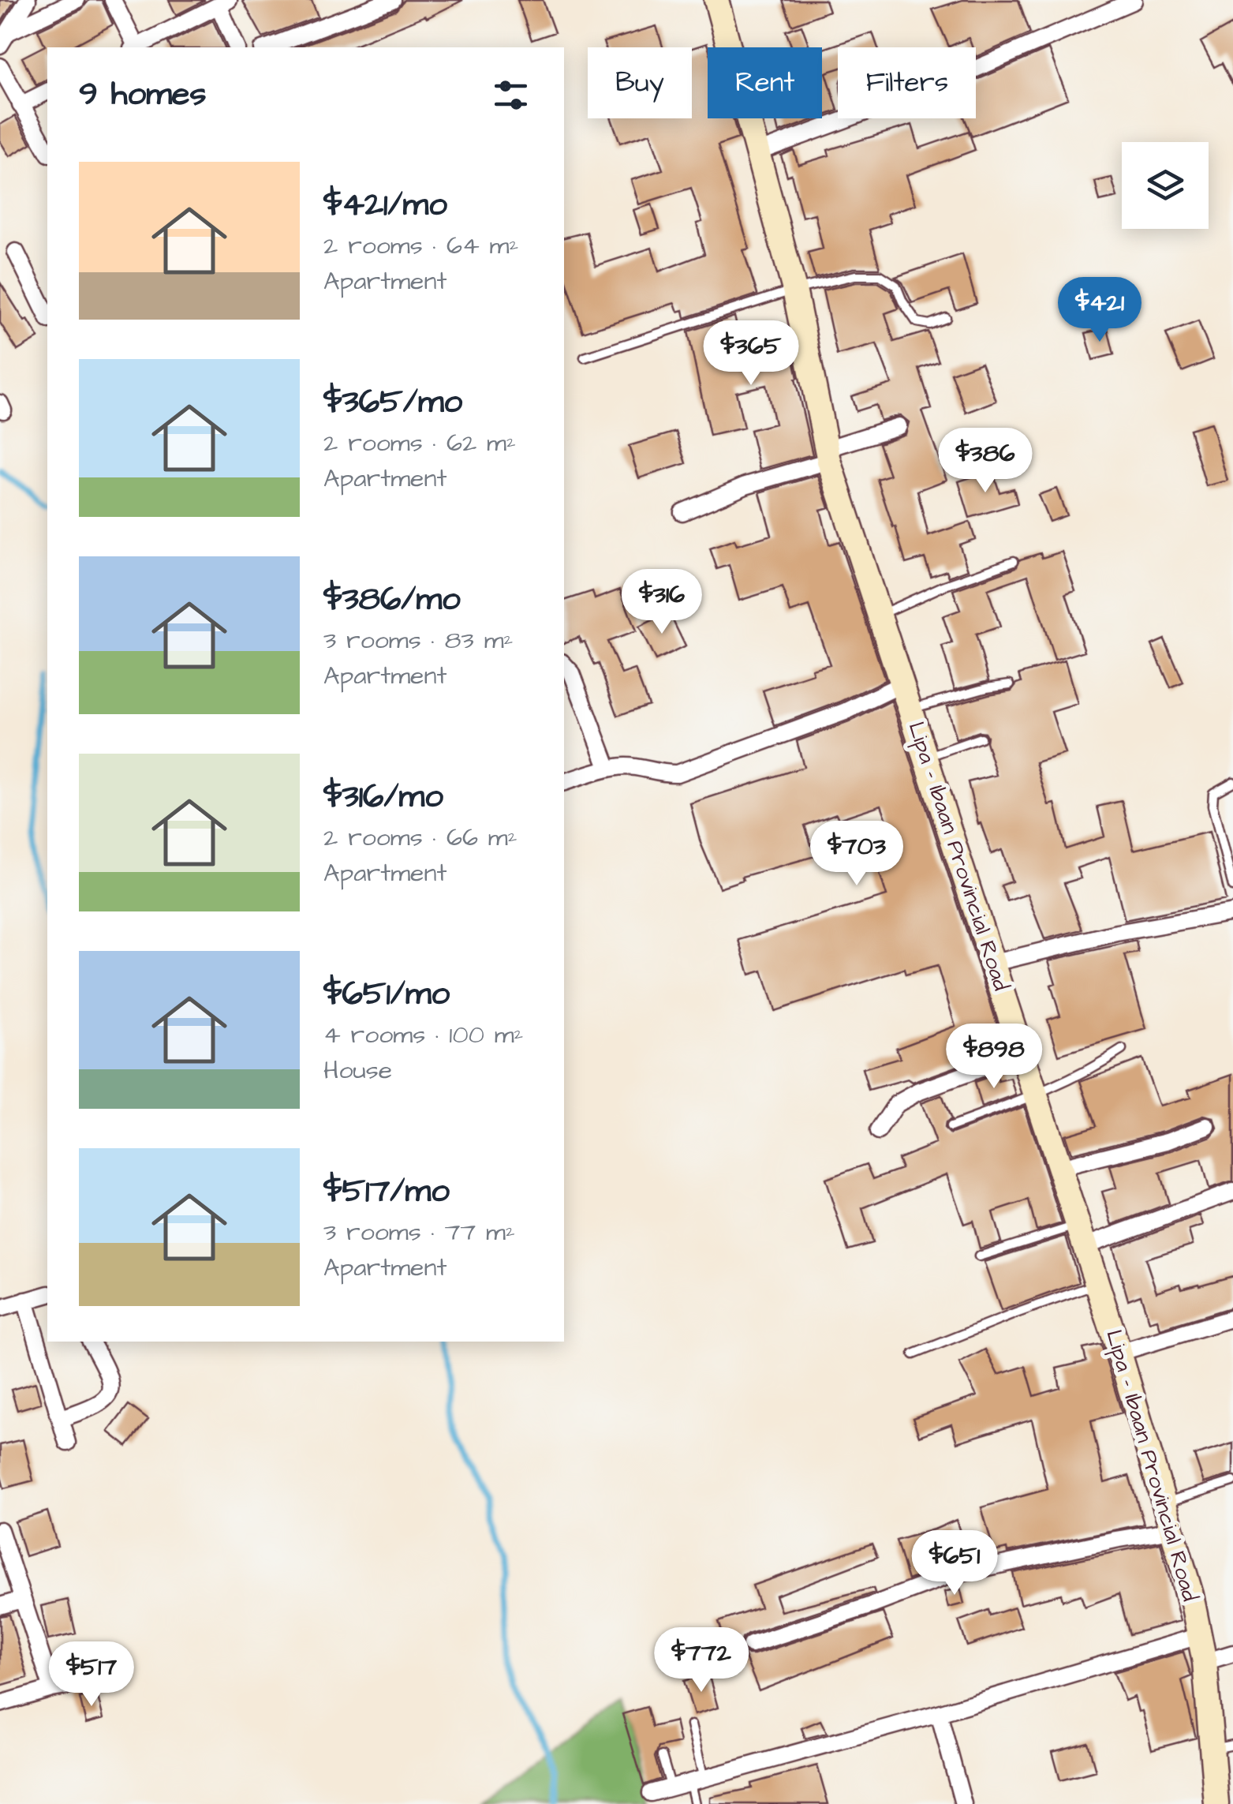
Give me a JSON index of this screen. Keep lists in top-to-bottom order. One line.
{"streets":{"main road":["Lipa - Ibaan Provincial Road"]},"page":{"chip":["Buy","Rent","Filters"],"heading":"9 homes","list":[{"name":"$421/mo","note":"2 rooms · 64 m² · Apartment"},{"name":"$365/mo","note":"2 rooms · 62 m² · Apartment"},{"name":"$386/mo","note":"3 rooms · 83 m² · Apartment"},{"name":"$316/mo","note":"2 rooms · 66 m² · Apartment"},{"name":"$651/mo","note":"4 rooms · 100 m² · House"},{"name":"$517/mo","note":"3 rooms · 77 m² · Apartment"}],"price":["$421","$365","$386","$316","$703","$898","$651","$772","$517"]}}
